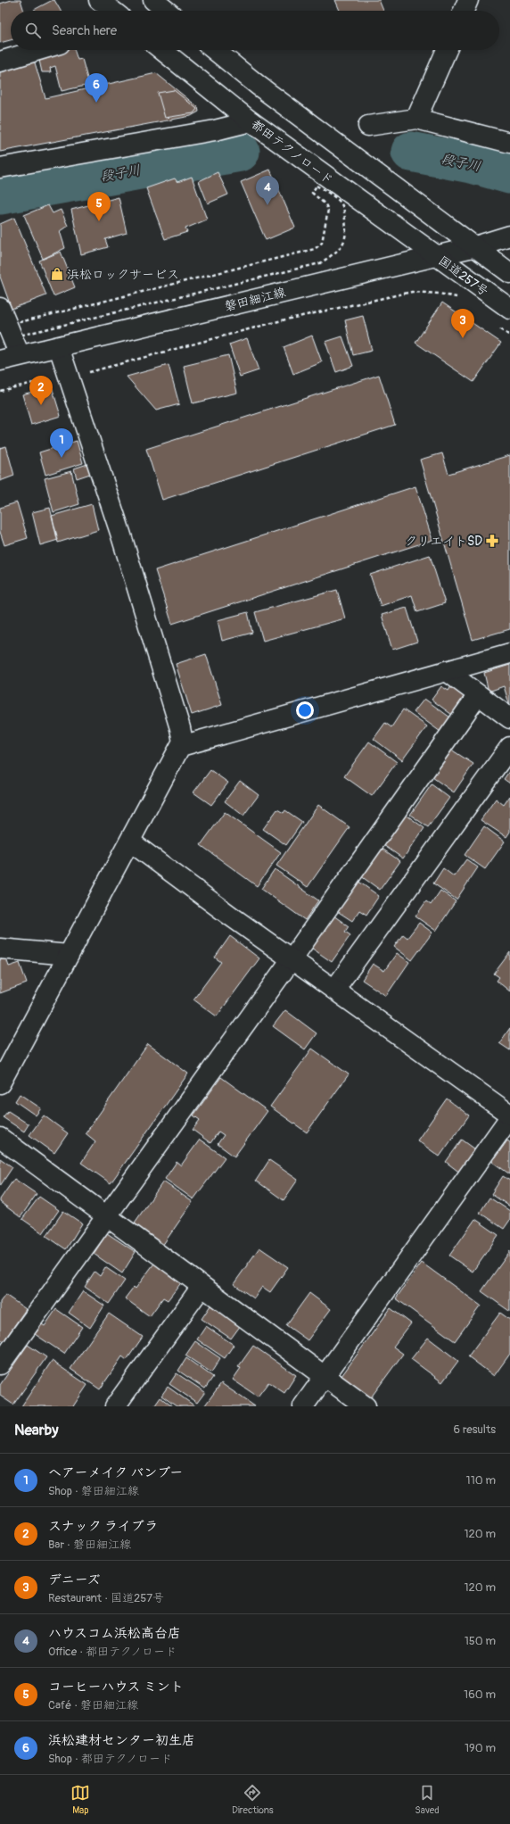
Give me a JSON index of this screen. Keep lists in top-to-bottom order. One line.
{"streets":{"main road":["都田テクノロード","国道257号","磐田細江線"]},"crossings":[["都田テクノロード","国道257号"],["都田テクノロード","磐田細江線"],["国道257号","磐田細江線"]],"water":["段子川"],"places":{"shop":["浜松ロックサービス"],"pharmacy":["クリエイトSD"]},"page":{"search":"Search here","pins":["6","4","5","3","2","1"],"heading":["Nearby","6 results"],"list":[{"mark":"1","name":"ヘアーメイク バンブー","note":"Shop · 磐田細江線","value":"110 m"},{"mark":"2","name":"スナック ライブラ","note":"Bar · 磐田細江線","value":"120 m"},{"mark":"3","name":"デニーズ","note":"Restaurant · 国道257号","value":"120 m"},{"mark":"4","name":"ハウスコム浜松高台店","note":"Office · 都田テクノロード","value":"150 m"},{"mark":"5","name":"コーヒーハウス ミント","note":"Café · 磐田細江線","value":"160 m"},{"mark":"6","name":"浜松建材センター初生店","note":"Shop · 都田テクノロード","value":"190 m"}],"nav":["Map","Directions","Saved"]}}
